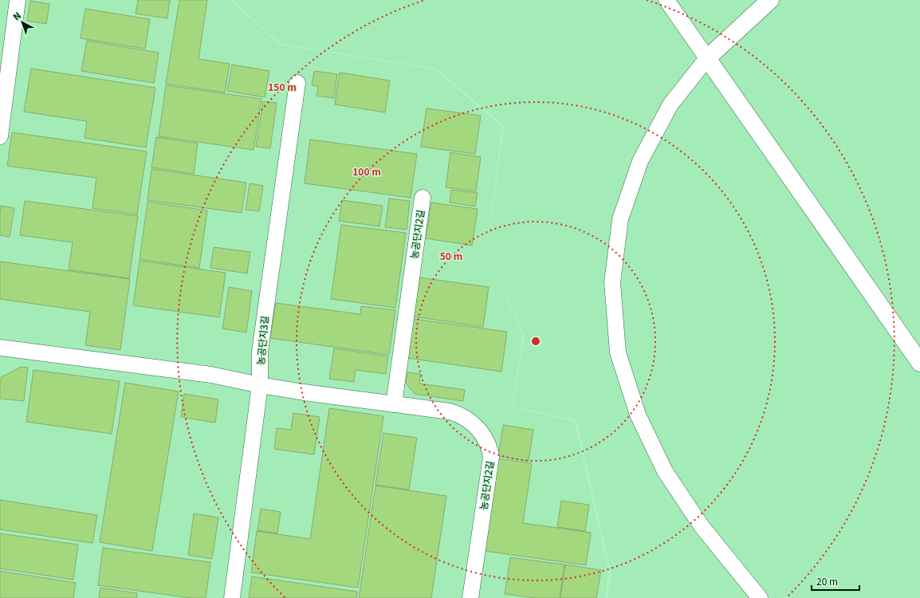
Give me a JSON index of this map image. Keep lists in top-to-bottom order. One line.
{"streets":{"street":["농공단지2길","농공단지3길"]},"crossings":[["농공단지2길","농공단지3길"]],"scale_bar":"20 m","north":"top left","rings":["150 m","100 m","50 m"]}
